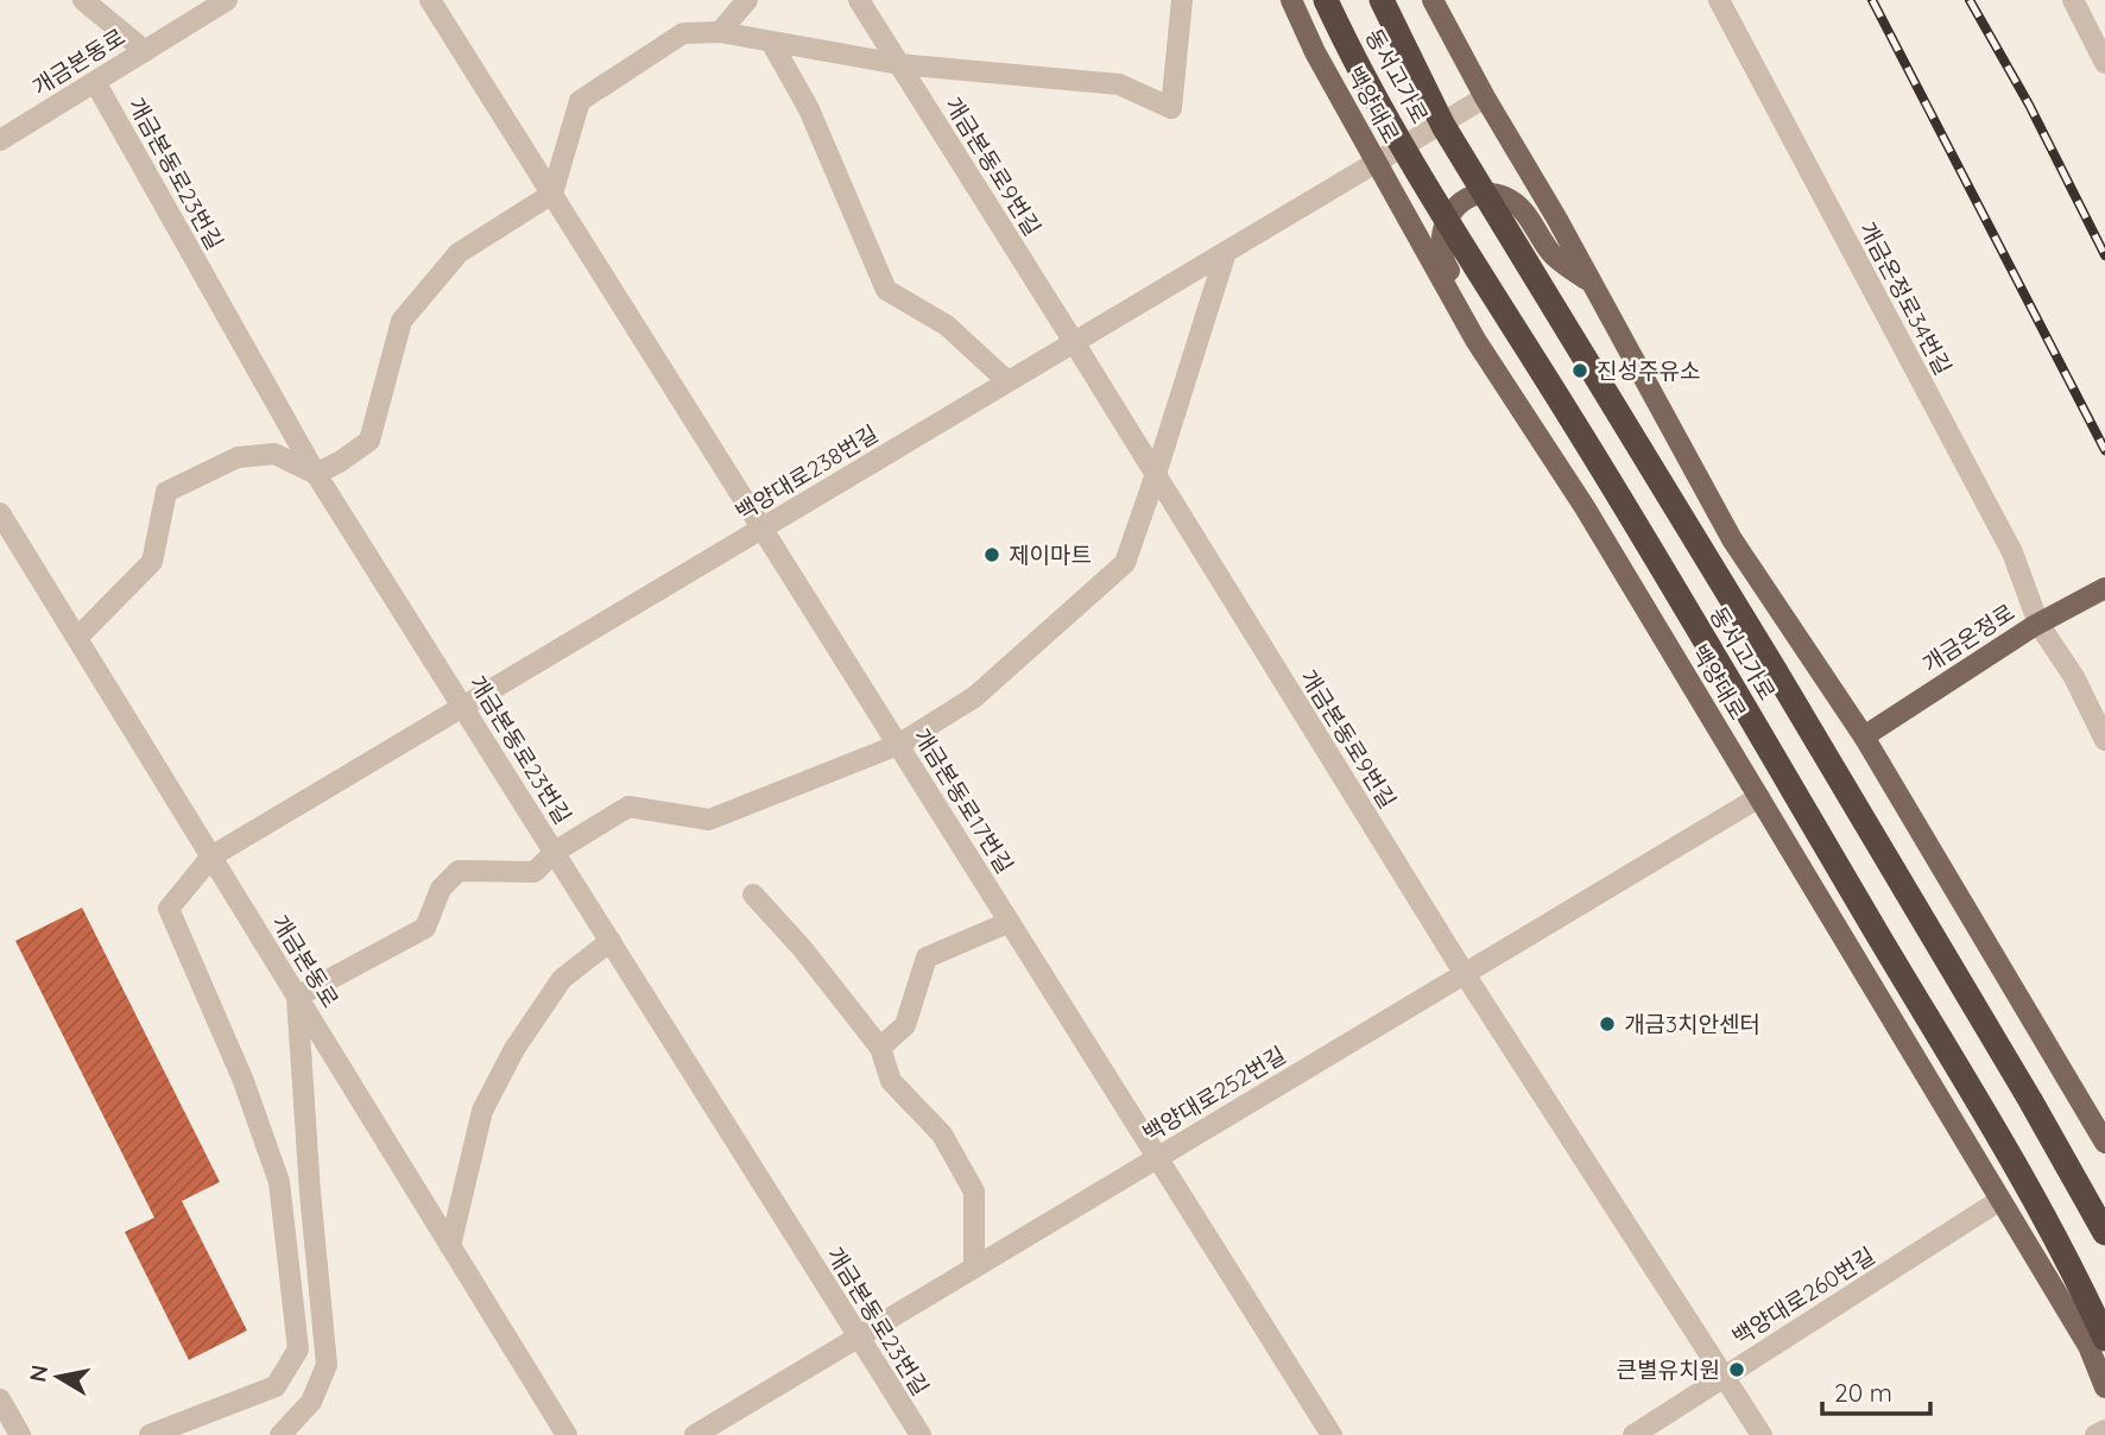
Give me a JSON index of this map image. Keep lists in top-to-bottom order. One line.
{"streets":{"highway":["동서고가로"],"main road":["백양대로","개금온정로"],"street":["개금본동로","개금본동로9번길","개금본동로23번길","개금온정로34번길","백양대로238번길","개금본동로17번길","백양대로252번길","백양대로260번길"]},"crossings":[["개금본동로","개금본동로23번길"],["개금본동로","백양대로238번길"],["동서고가로","백양대로"],["백양대로","백양대로238번길"],["백양대로","백양대로252번길"],["백양대로","백양대로260번길"],["개금본동로9번길","백양대로238번길"],["개금본동로9번길","백양대로252번길"],["개금본동로9번길","백양대로260번길"],["개금본동로23번길","백양대로238번길"],["개금본동로23번길","백양대로252번길"],["개금온정로34번길","개금온정로"],["백양대로238번길","개금본동로17번길"],["개금본동로17번길","백양대로252번길"]],"places":["진성주유소","제이마트","개금3치안센터","큰별유치원"],"scale_bar":"20 m","north":"left"}
